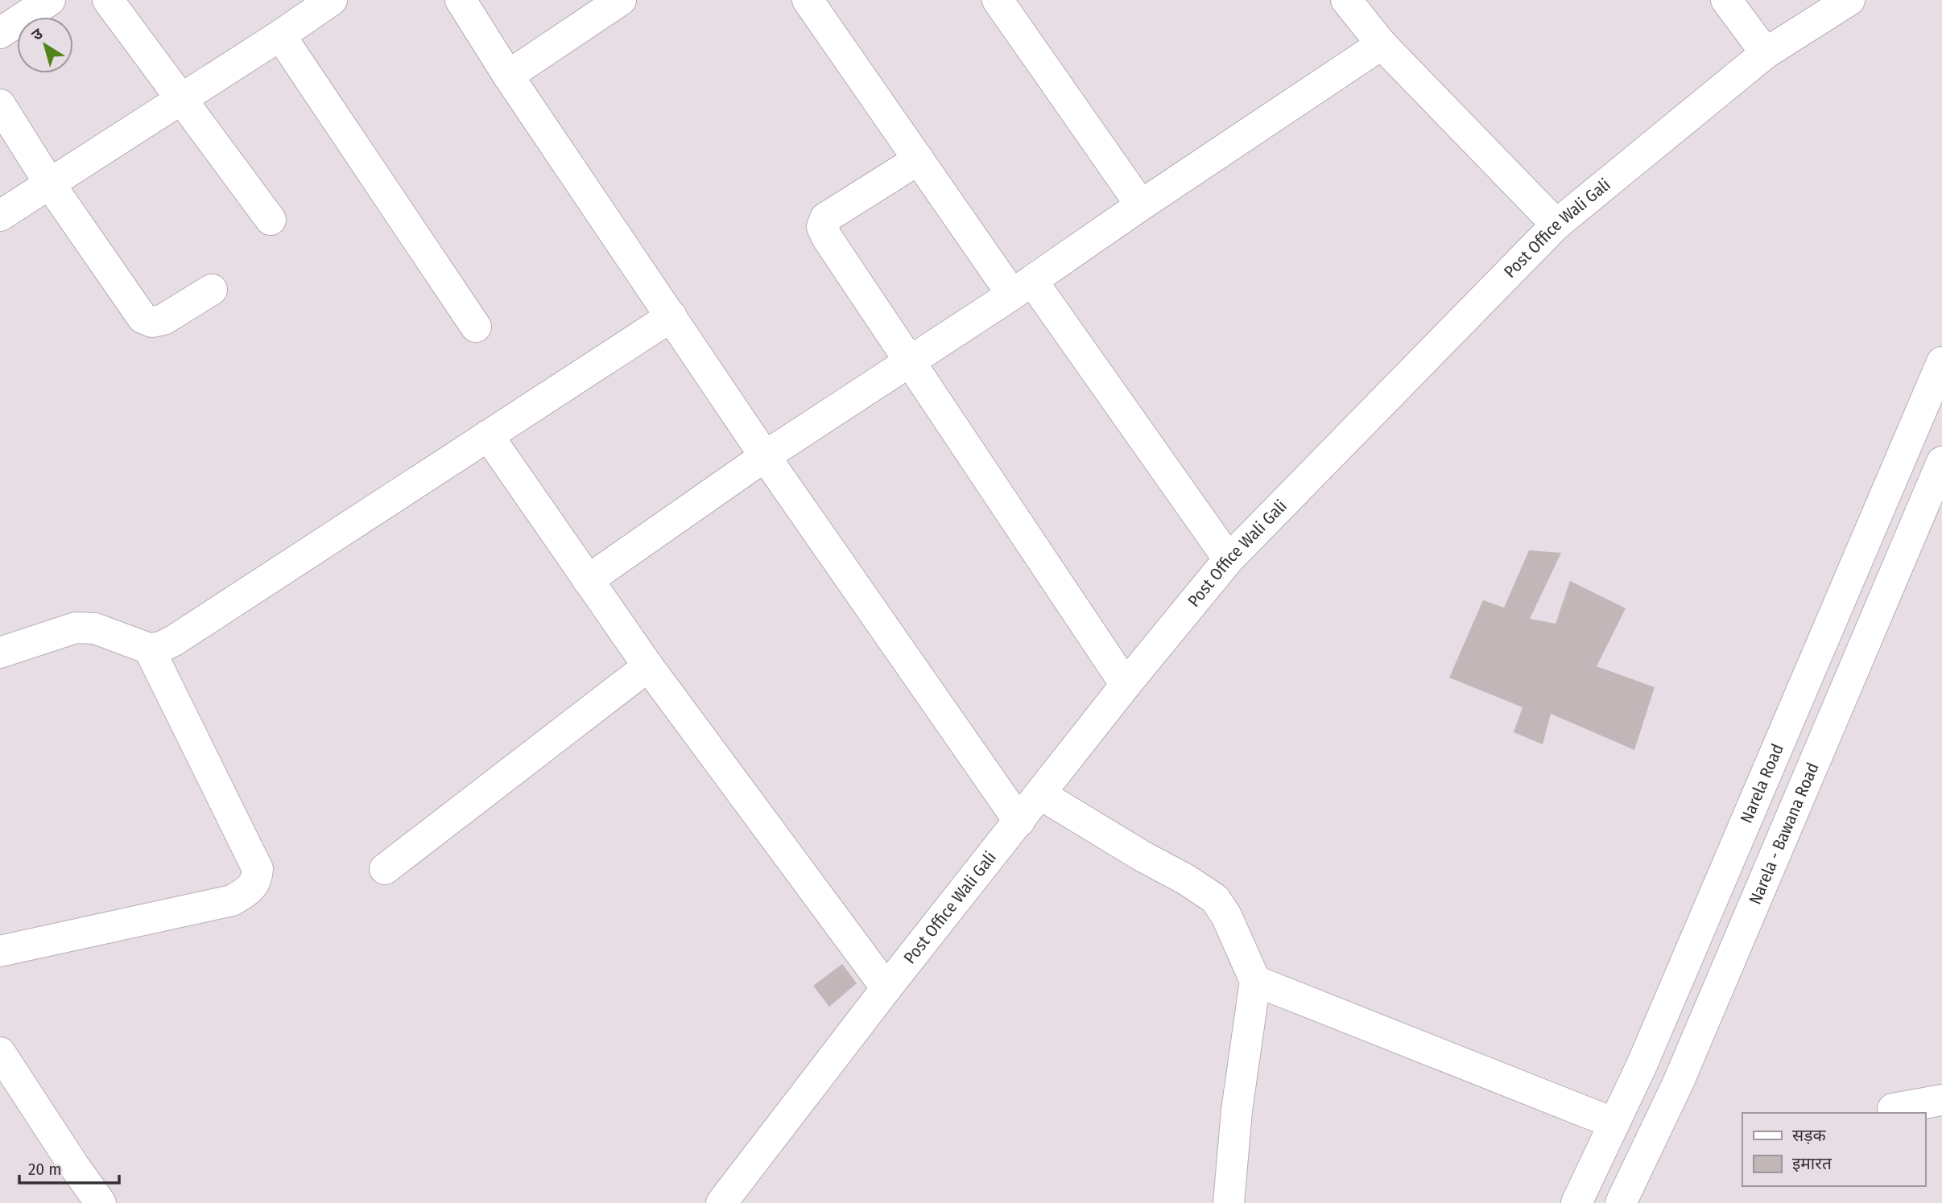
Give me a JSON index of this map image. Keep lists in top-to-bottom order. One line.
{"streets":{"street":["Post Office Wali Gali","Narela Road","Narela - Bawana Road"]},"legend":["सड़क","इमारत"],"scale_bar":"20 m","north":"top left"}
